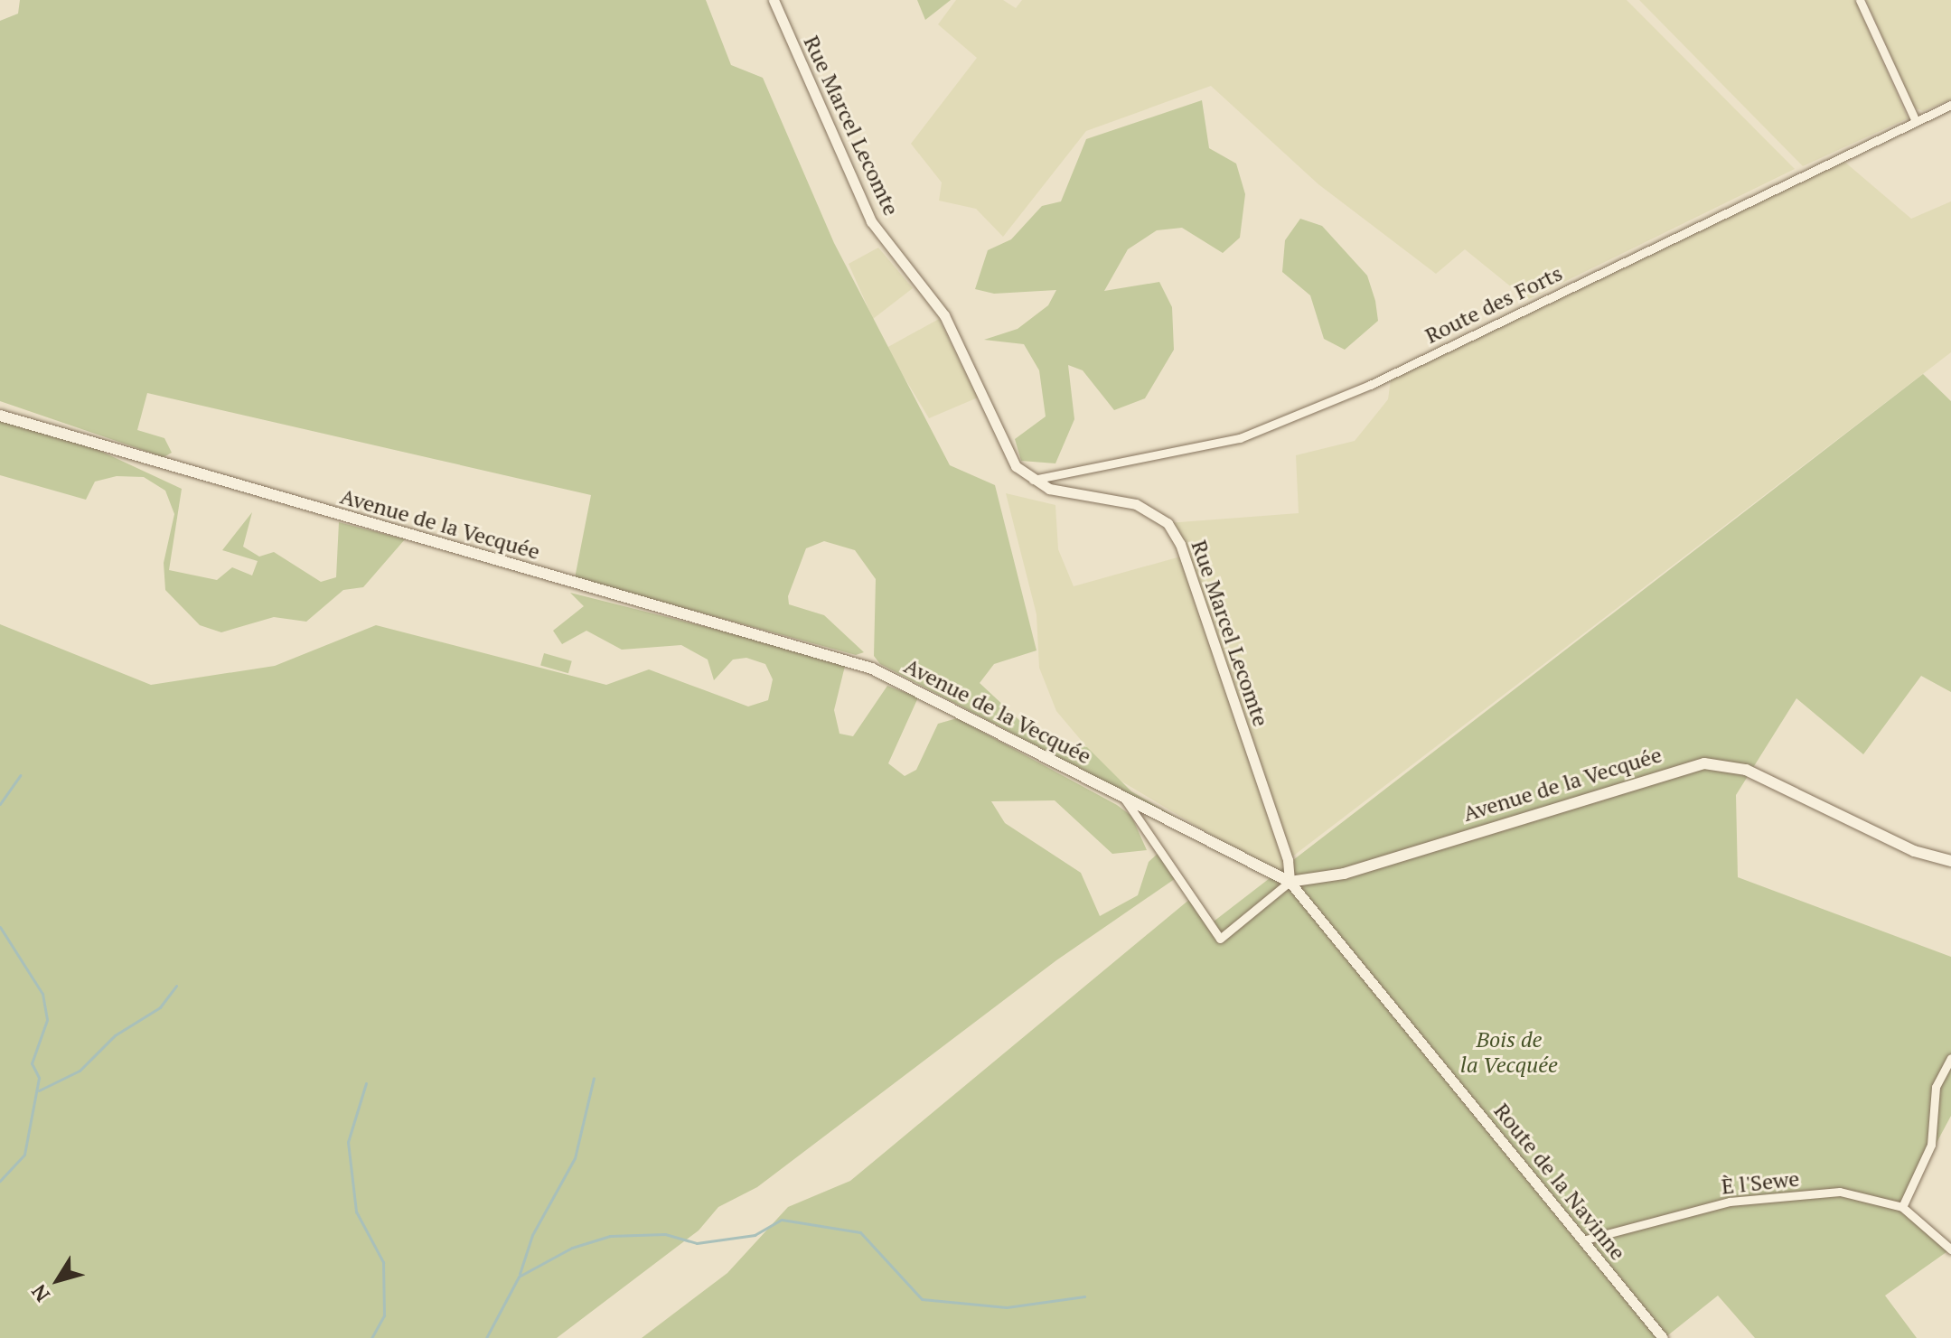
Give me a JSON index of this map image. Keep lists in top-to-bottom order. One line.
{"streets":{"main road":["Avenue de la Vecquée"],"street":["Rue Marcel Lecomte","Route des Forts","Route de la Navinne","È l'Sewe"]},"crossings":[["Rue Marcel Lecomte","Route des Forts"],["Rue Marcel Lecomte","Avenue de la Vecquée"],["Rue Marcel Lecomte","Route de la Navinne"],["Avenue de la Vecquée","Route de la Navinne"],["Route de la Navinne","È l'Sewe"]],"parks":["Bois de la Vecquée"],"north":"bottom left"}
